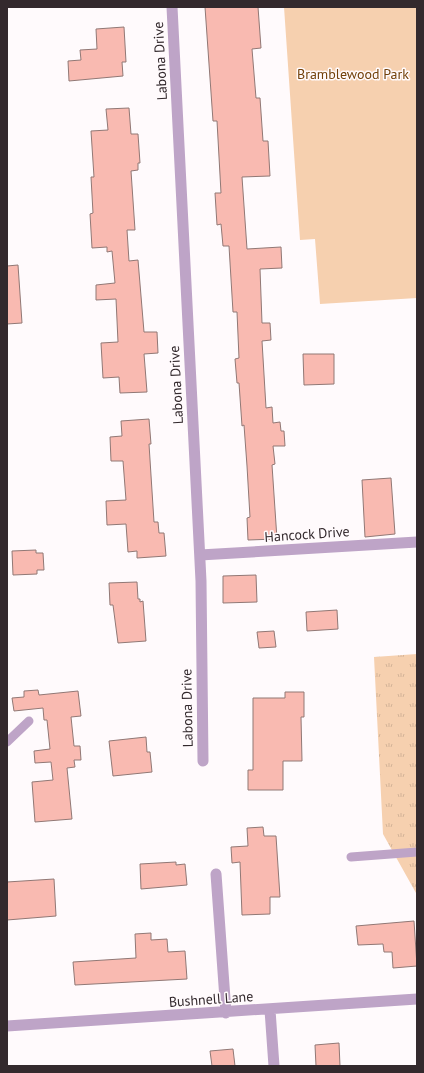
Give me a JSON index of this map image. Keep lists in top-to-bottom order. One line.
{"streets":{"street":["Labona Drive","Hancock Drive","Bushnell Lane"]},"crossings":[["Labona Drive","Hancock Drive"]],"parks":["Bramblewood Park"]}
